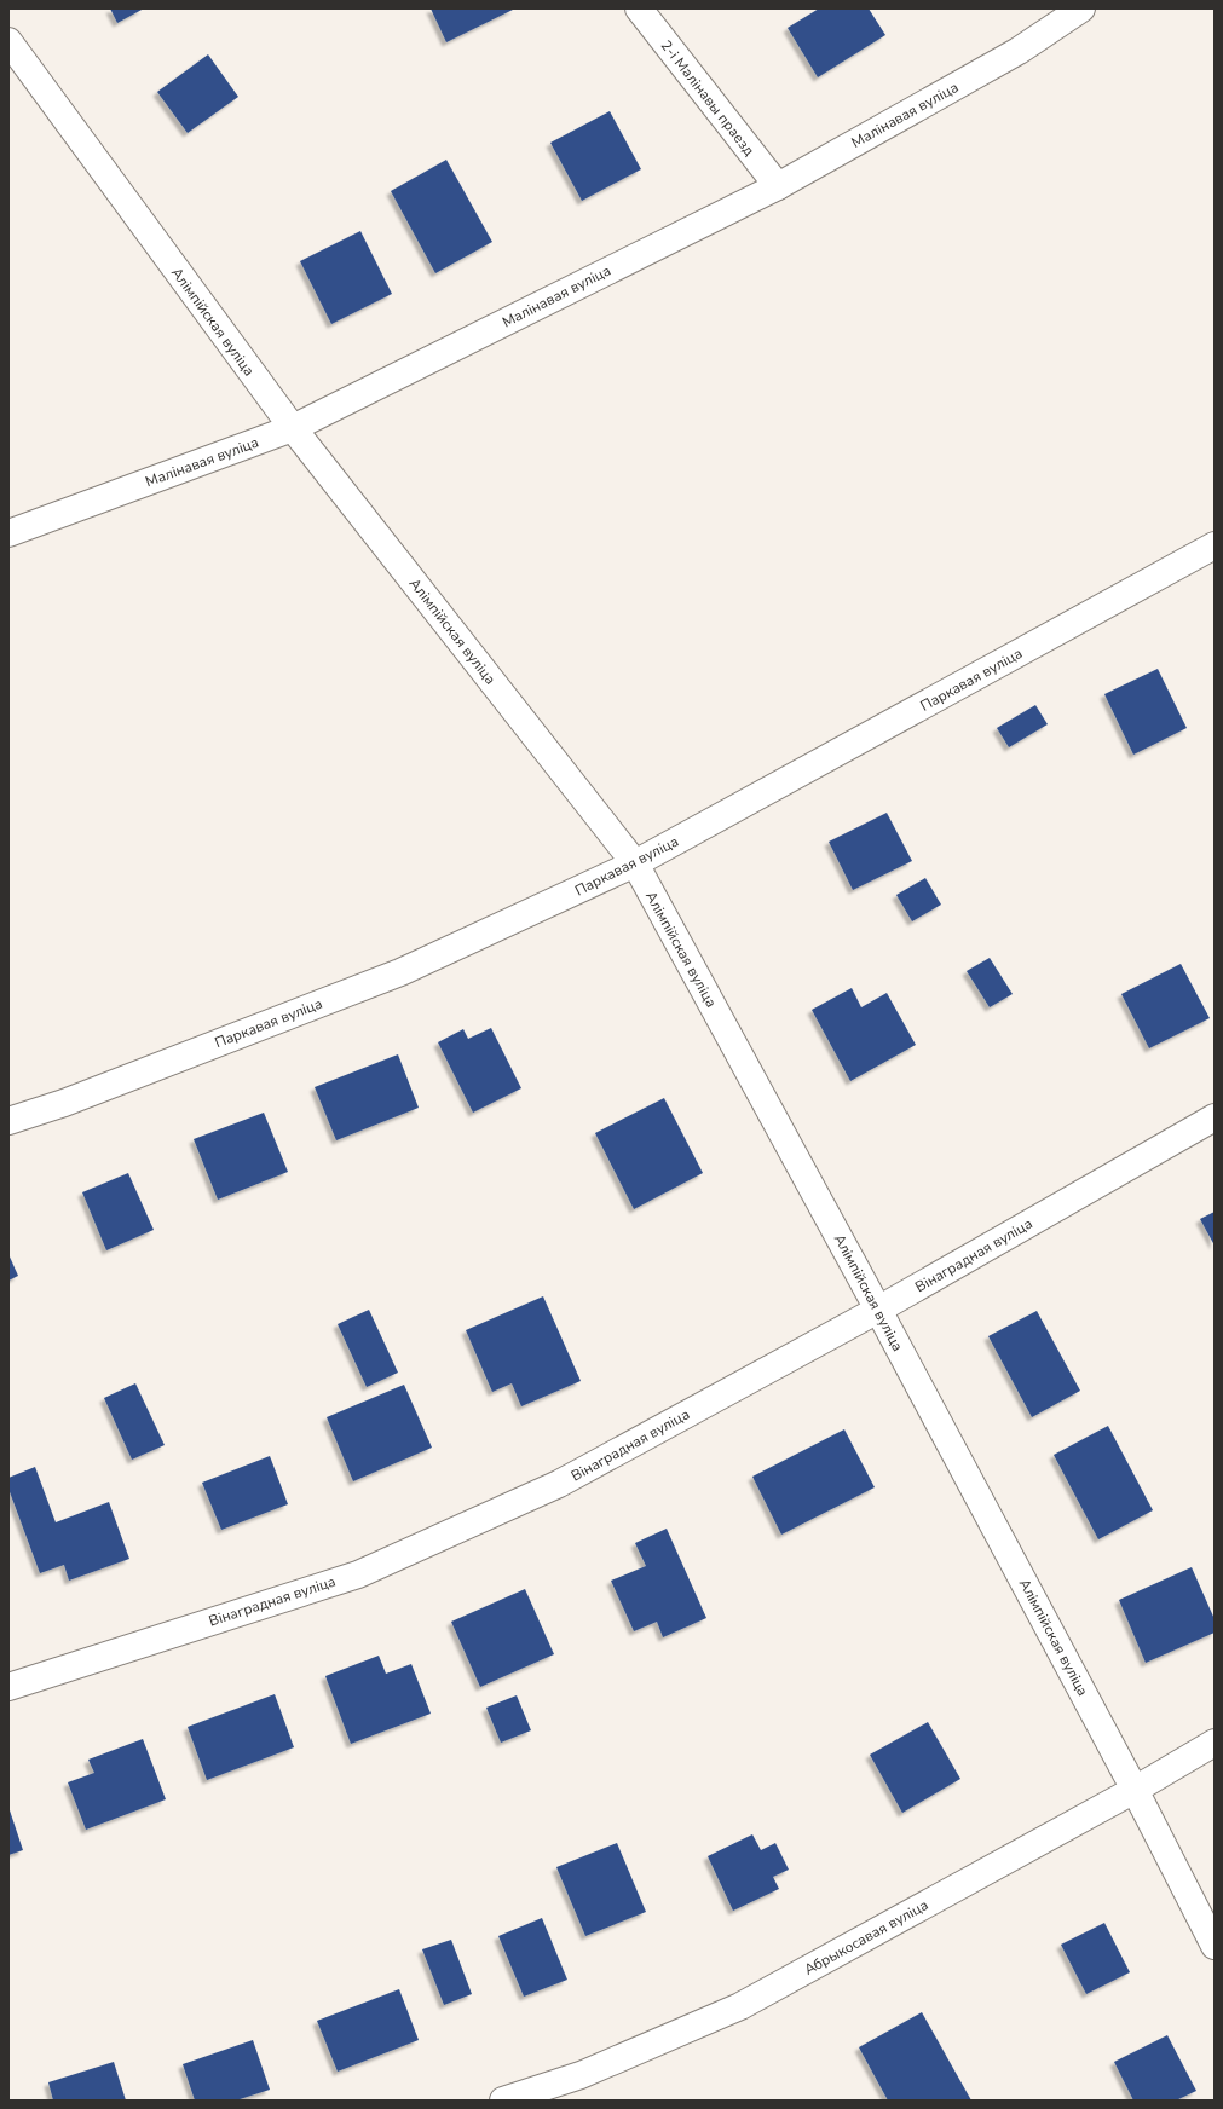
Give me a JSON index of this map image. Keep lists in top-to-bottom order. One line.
{"streets":{"street":["2-і Малінавы праезд","Малінавая вуліца","Алімпійская вуліца","Паркавая вуліца","Вінаградная вуліца","Абрыкосавая вуліца"]},"crossings":[["2-і Малінавы праезд","Малінавая вуліца"],["Малінавая вуліца","Алімпійская вуліца"],["Алімпійская вуліца","Паркавая вуліца"],["Алімпійская вуліца","Вінаградная вуліца"],["Алімпійская вуліца","Абрыкосавая вуліца"]]}
